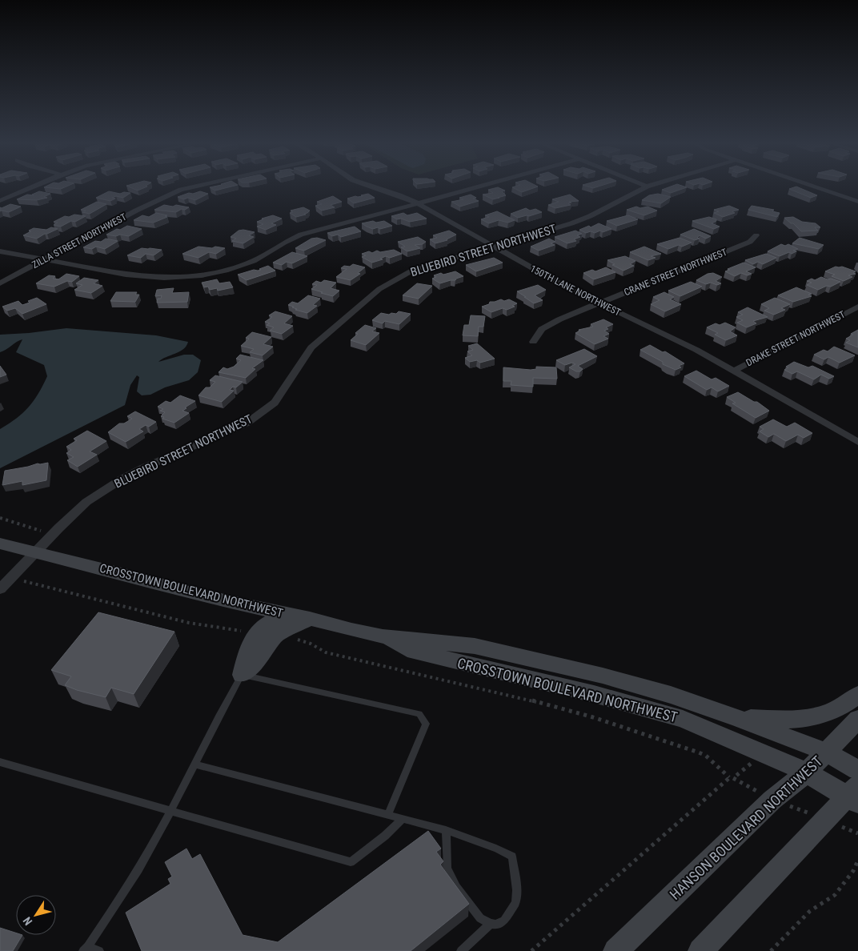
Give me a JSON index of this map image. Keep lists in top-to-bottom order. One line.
{"streets":{"main road":["HANSON BOULEVARD NORTHWEST"],"street":["ZILLA STREET NORTHWEST","BLUEBIRD STREET NORTHWEST","CRANE STREET NORTHWEST","150TH LANE NORTHWEST","DRAKE STREET NORTHWEST","CROSSTOWN BOULEVARD NORTHWEST"]},"crossings":[["BLUEBIRD STREET NORTHWEST","150TH LANE NORTHWEST"],["BLUEBIRD STREET NORTHWEST","CROSSTOWN BOULEVARD NORTHWEST"],["CRANE STREET NORTHWEST","150TH LANE NORTHWEST"],["150TH LANE NORTHWEST","DRAKE STREET NORTHWEST"],["CROSSTOWN BOULEVARD NORTHWEST","HANSON BOULEVARD NORTHWEST"]],"north":"bottom left"}
